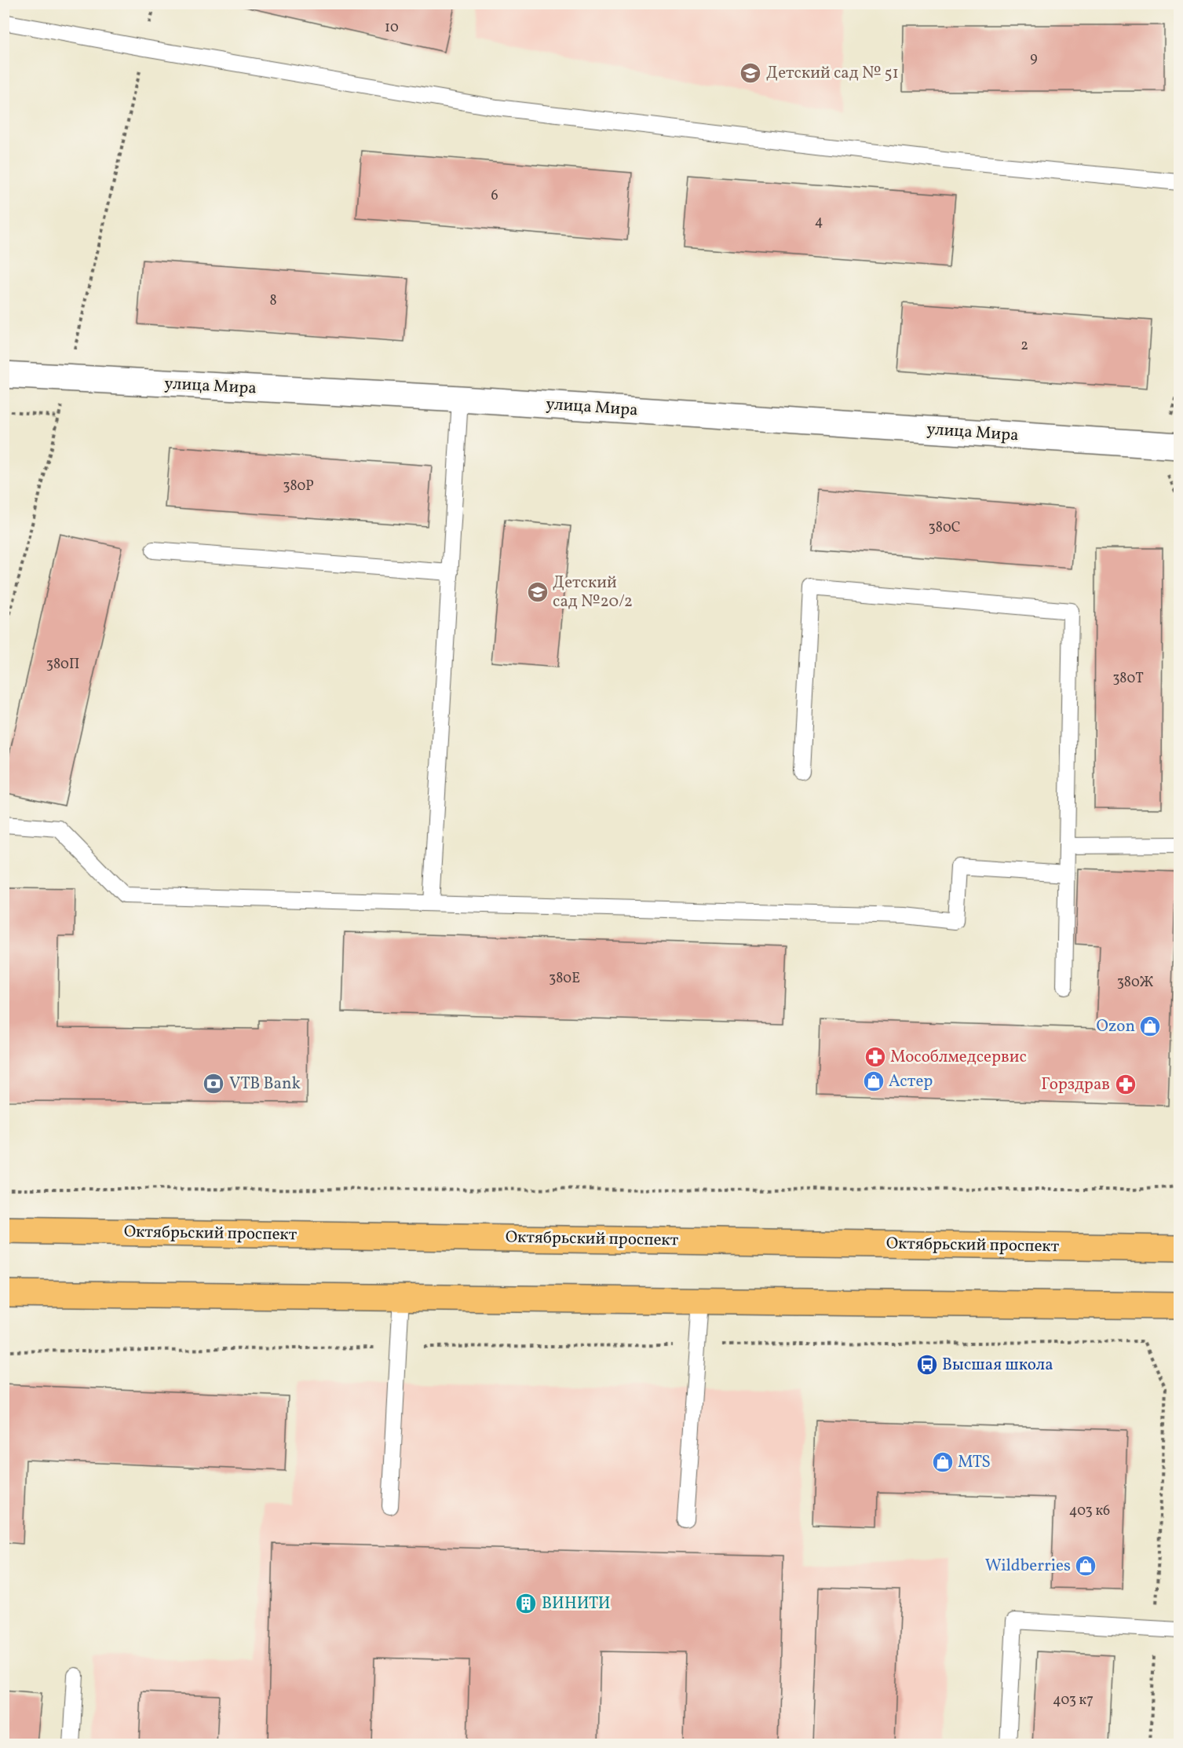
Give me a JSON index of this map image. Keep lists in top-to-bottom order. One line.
{"streets":{"main road":["Октябрьский проспект"],"street":["улица Мира"]},"places":{"school or university":["Детский сад № 51","Детский сад №20/2"],"shop":["Ozon","Астер","MTS","Wildberries"],"pharmacy":["Мособлмедсервис","Горздрав"],"bank":["VTB Bank"],"bus stop":["Высшая школа"],"building":["ВИНИТИ"]},"house_numbers":["10","9","6","4","8","2","380Р","380С","380П","380Т","380Е","380Ж","403 к6","403 к7"]}
